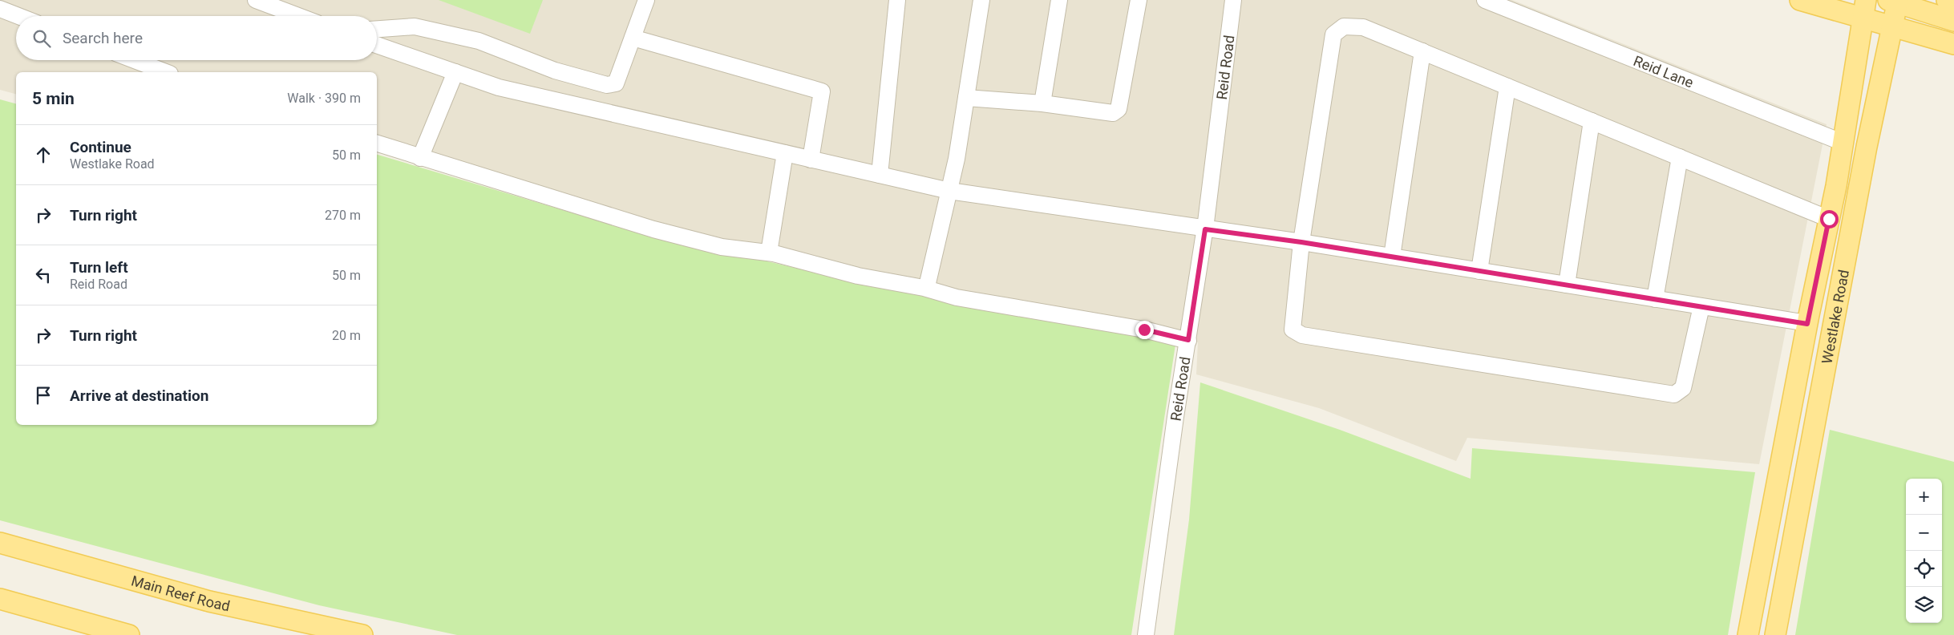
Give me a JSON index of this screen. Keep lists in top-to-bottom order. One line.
{"streets":{"main road":["Westlake Road","Main Reef Road"],"street":["Reid Road","Reid Lane"]},"crossings":[["Reid Lane","Westlake Road"]],"page":{"search":"Search here","heading":["5 min","Walk · 390 m"],"list":[["Continue","Westlake Road","50 m"],["Turn right","270 m"],["Turn left","Reid Road","50 m"],["Turn right","20 m"],"Arrive at destination"],"map_buttons":["+","−"]}}
